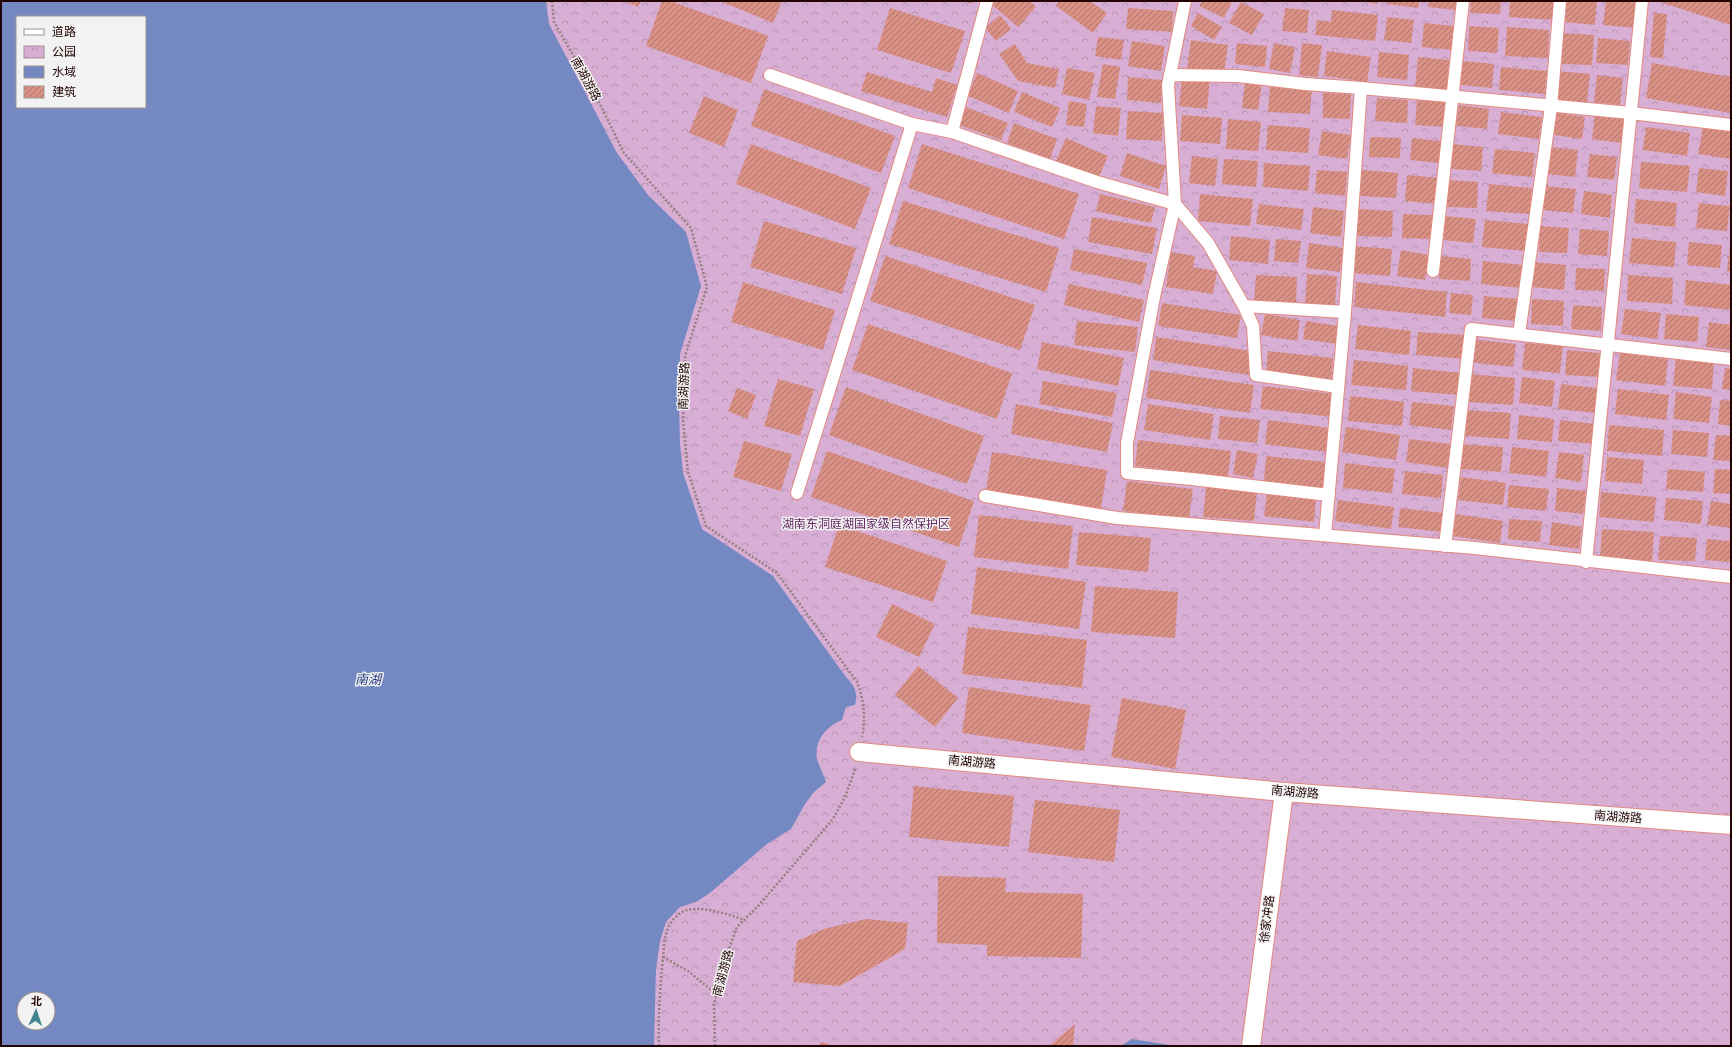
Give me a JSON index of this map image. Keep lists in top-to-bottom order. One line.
{"streets":{"street":["南湖游路","徐家冲路"]},"crossings":[["南湖游路","徐家冲路"]],"water":["南湖"],"parks":["湖南东洞庭湖国家级自然保护区"],"legend":["道路","公园","水域","建筑"],"north":"top"}
